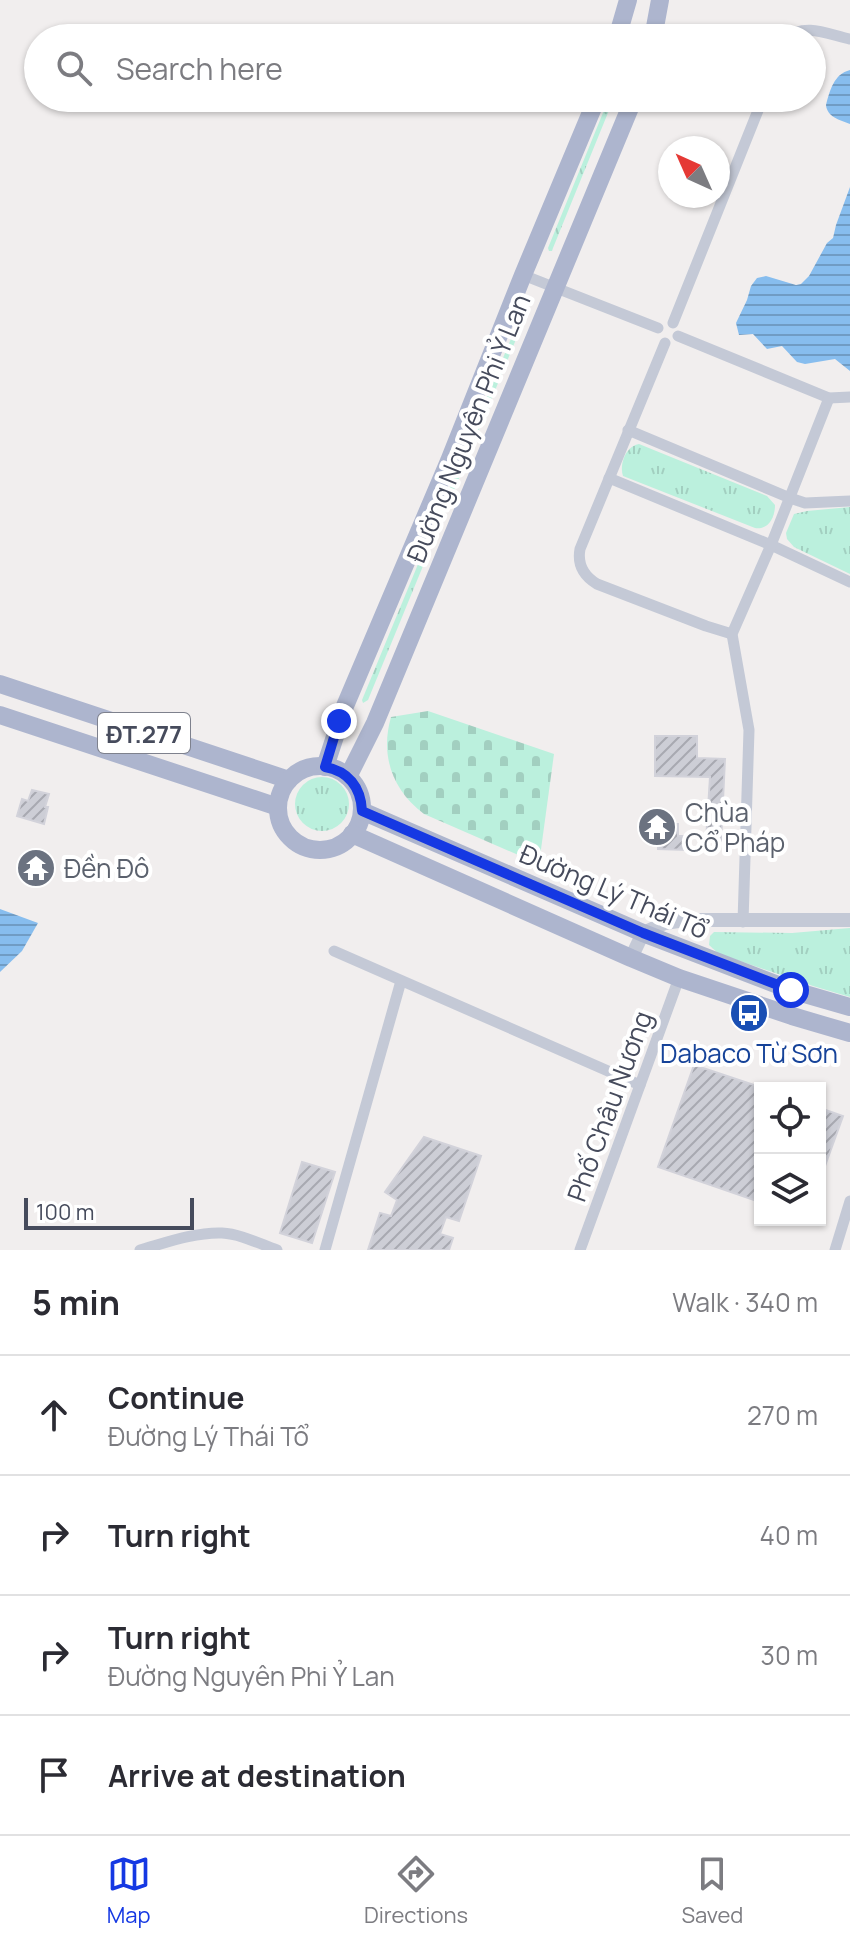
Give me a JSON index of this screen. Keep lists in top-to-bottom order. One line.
{"streets":{"main road":["Đường Nguyên Phi Ỷ Lan","ĐT.277","Đường Lý Thái Tổ"],"street":["Phố Châu Nương"]},"crossings":[["Đường Nguyên Phi Ỷ Lan","ĐT.277"],["Đường Nguyên Phi Ỷ Lan","Đường Lý Thái Tổ"],["ĐT.277","Đường Lý Thái Tổ"],["Đường Lý Thái Tổ","Phố Châu Nương"]],"places":{"temple":["Chùa Cổ Pháp","Đền Đô"],"bus stop":["Dabaco Từ Sơn"]},"scale_bar":"100 m","north":"top left","page":{"search":"Search here","scale":"100 m","heading":["5 min","Walk · 340 m"],"list":[["Continue","Đường Lý Thái Tổ","270 m"],["Turn right","40 m"],["Turn right","Đường Nguyên Phi Ỷ Lan","30 m"],"Arrive at destination"],"nav":["Map","Directions","Saved"]}}
